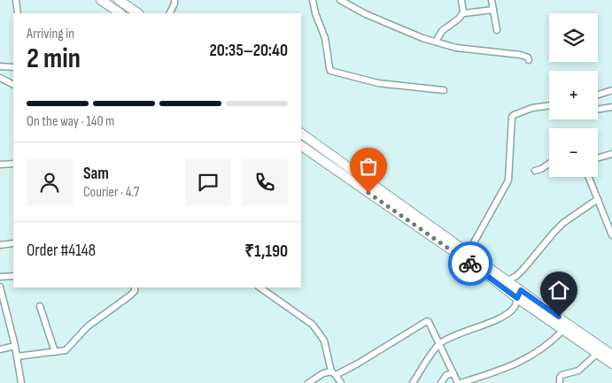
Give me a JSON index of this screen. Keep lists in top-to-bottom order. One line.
{"page":{"map_buttons":["+","−"],"heading":["2 min","Arriving in","20:35–20:40"],"panel":["Sam","Courier · 4.7","Order #4148","₹1,190"],"bar":"On the way · 140 m"}}
